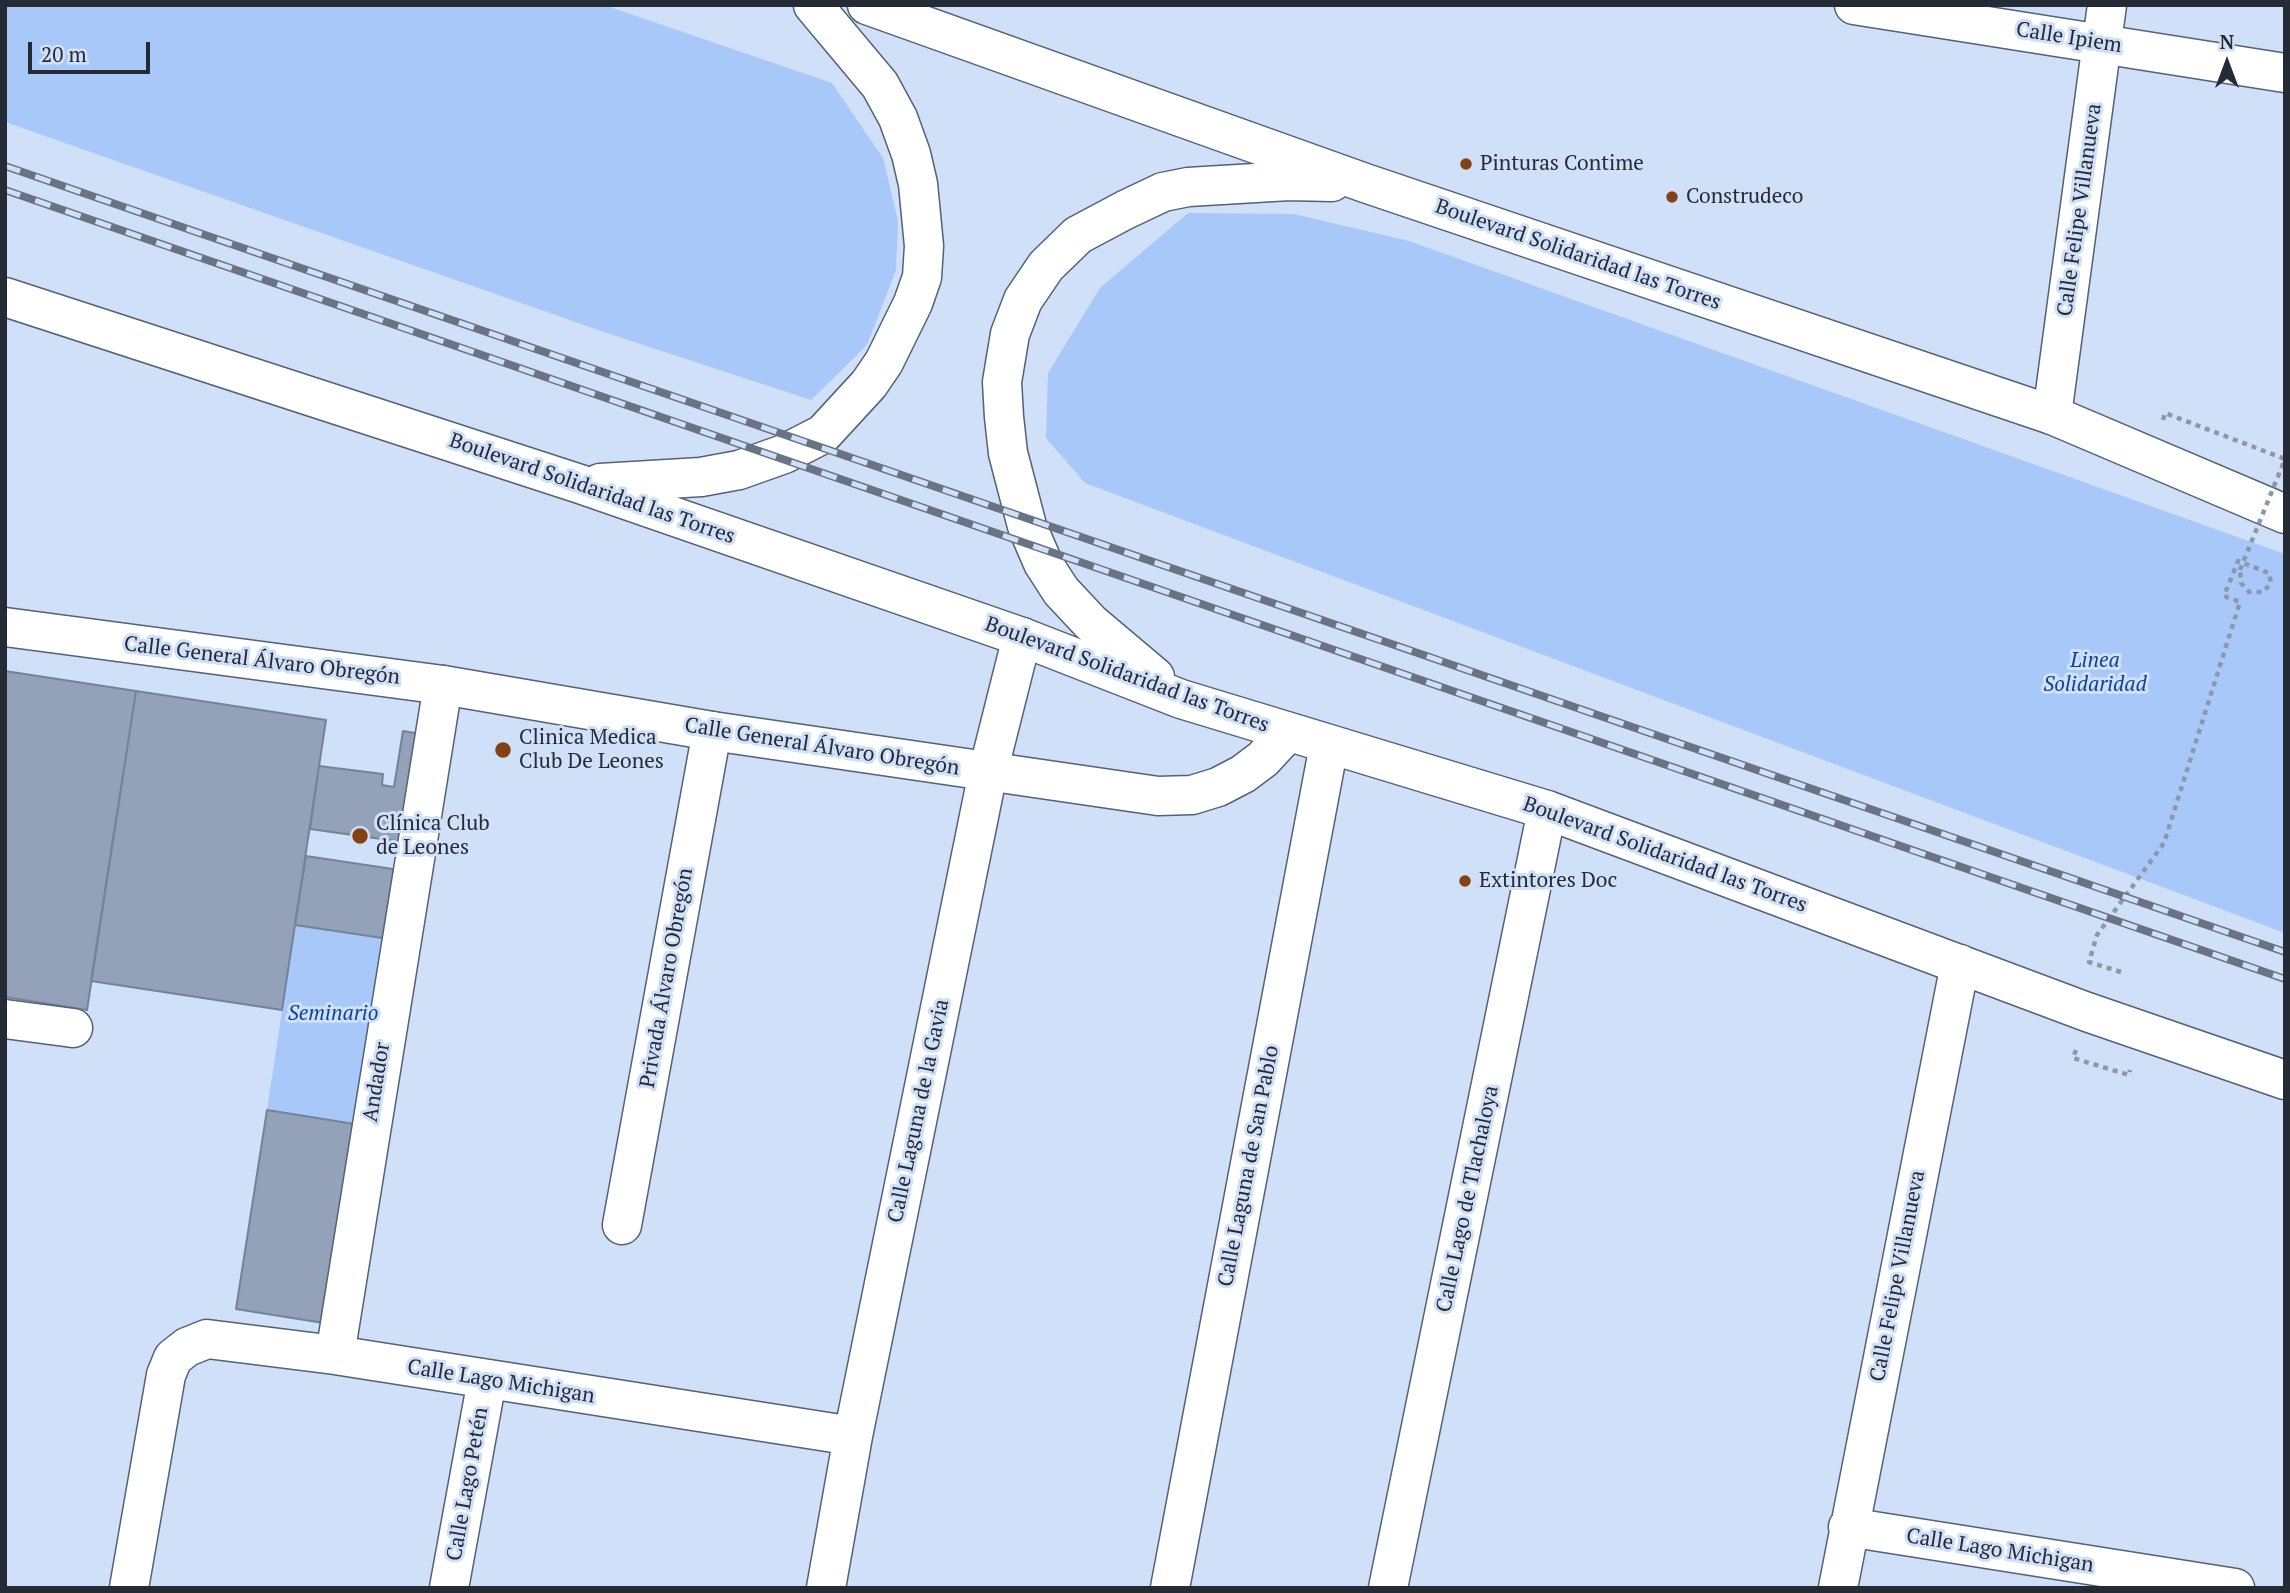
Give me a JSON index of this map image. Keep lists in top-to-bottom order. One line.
{"streets":{"street":["Calle Ipiem","Calle Felipe Villanueva","Boulevard Solidaridad las Torres","Calle General Álvaro Obregón","Privada Álvaro Obregón","Andador","Calle Laguna de la Gavia","Calle Laguna de San Pablo","Calle Lago de Tlachaloya","Calle Lago Michigan","Calle Lago Petén"]},"crossings":[["Calle Ipiem","Calle Felipe Villanueva"],["Calle Felipe Villanueva","Boulevard Solidaridad las Torres"],["Calle Felipe Villanueva","Calle Lago Michigan"],["Boulevard Solidaridad las Torres","Calle General Álvaro Obregón"],["Boulevard Solidaridad las Torres","Calle Laguna de la Gavia"],["Boulevard Solidaridad las Torres","Calle Laguna de San Pablo"],["Boulevard Solidaridad las Torres","Calle Lago de Tlachaloya"],["Calle General Álvaro Obregón","Privada Álvaro Obregón"],["Calle General Álvaro Obregón","Andador"],["Calle General Álvaro Obregón","Calle Laguna de la Gavia"],["Andador","Calle Lago Michigan"],["Calle Laguna de la Gavia","Calle Lago Michigan"],["Calle Lago Michigan","Calle Lago Petén"]],"parks":["Linea Solidaridad","Seminario"],"places":["Pinturas Contime","Construdeco","Clinica Medica Club De Leones","Clínica Club de Leones","Extintores Doc"],"scale_bar":"20 m","north":"top"}
